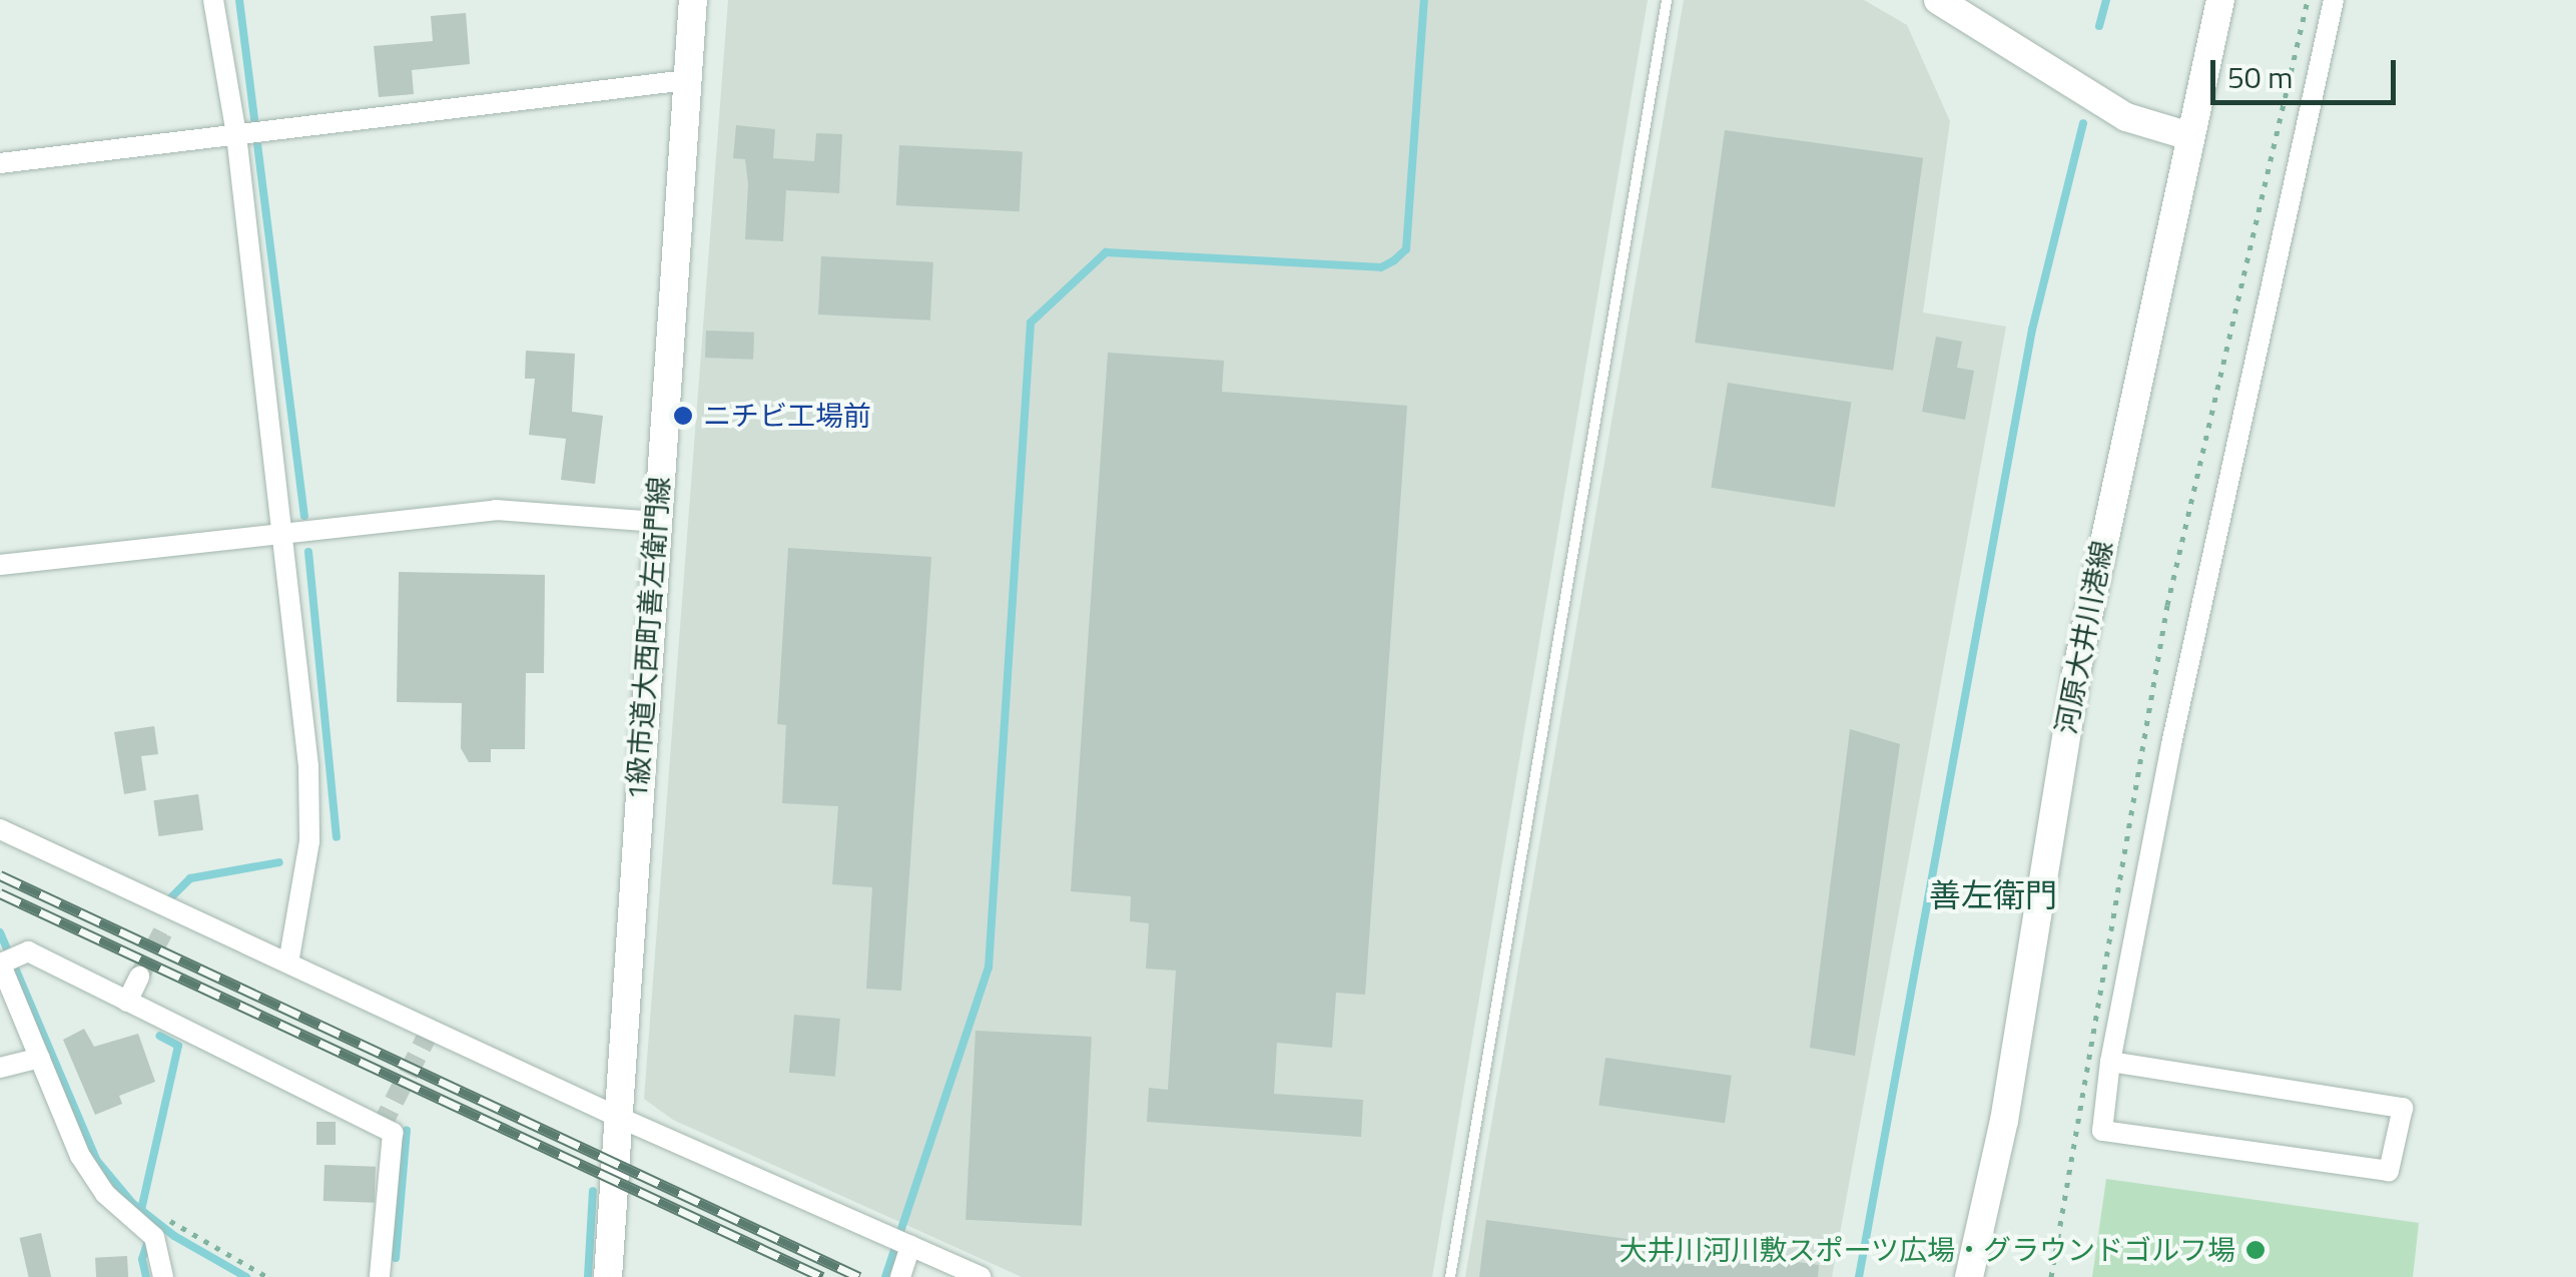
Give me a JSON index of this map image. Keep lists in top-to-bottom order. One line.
{"streets":{"main road":["河原大井川港線","1級市道大西町善左衛門線"]},"districts":["善左衛門"],"places":["ニチビ工場前","大井川河川敷スポーツ広場・グラウンドゴルフ場"],"scale_bar":"50 m"}
